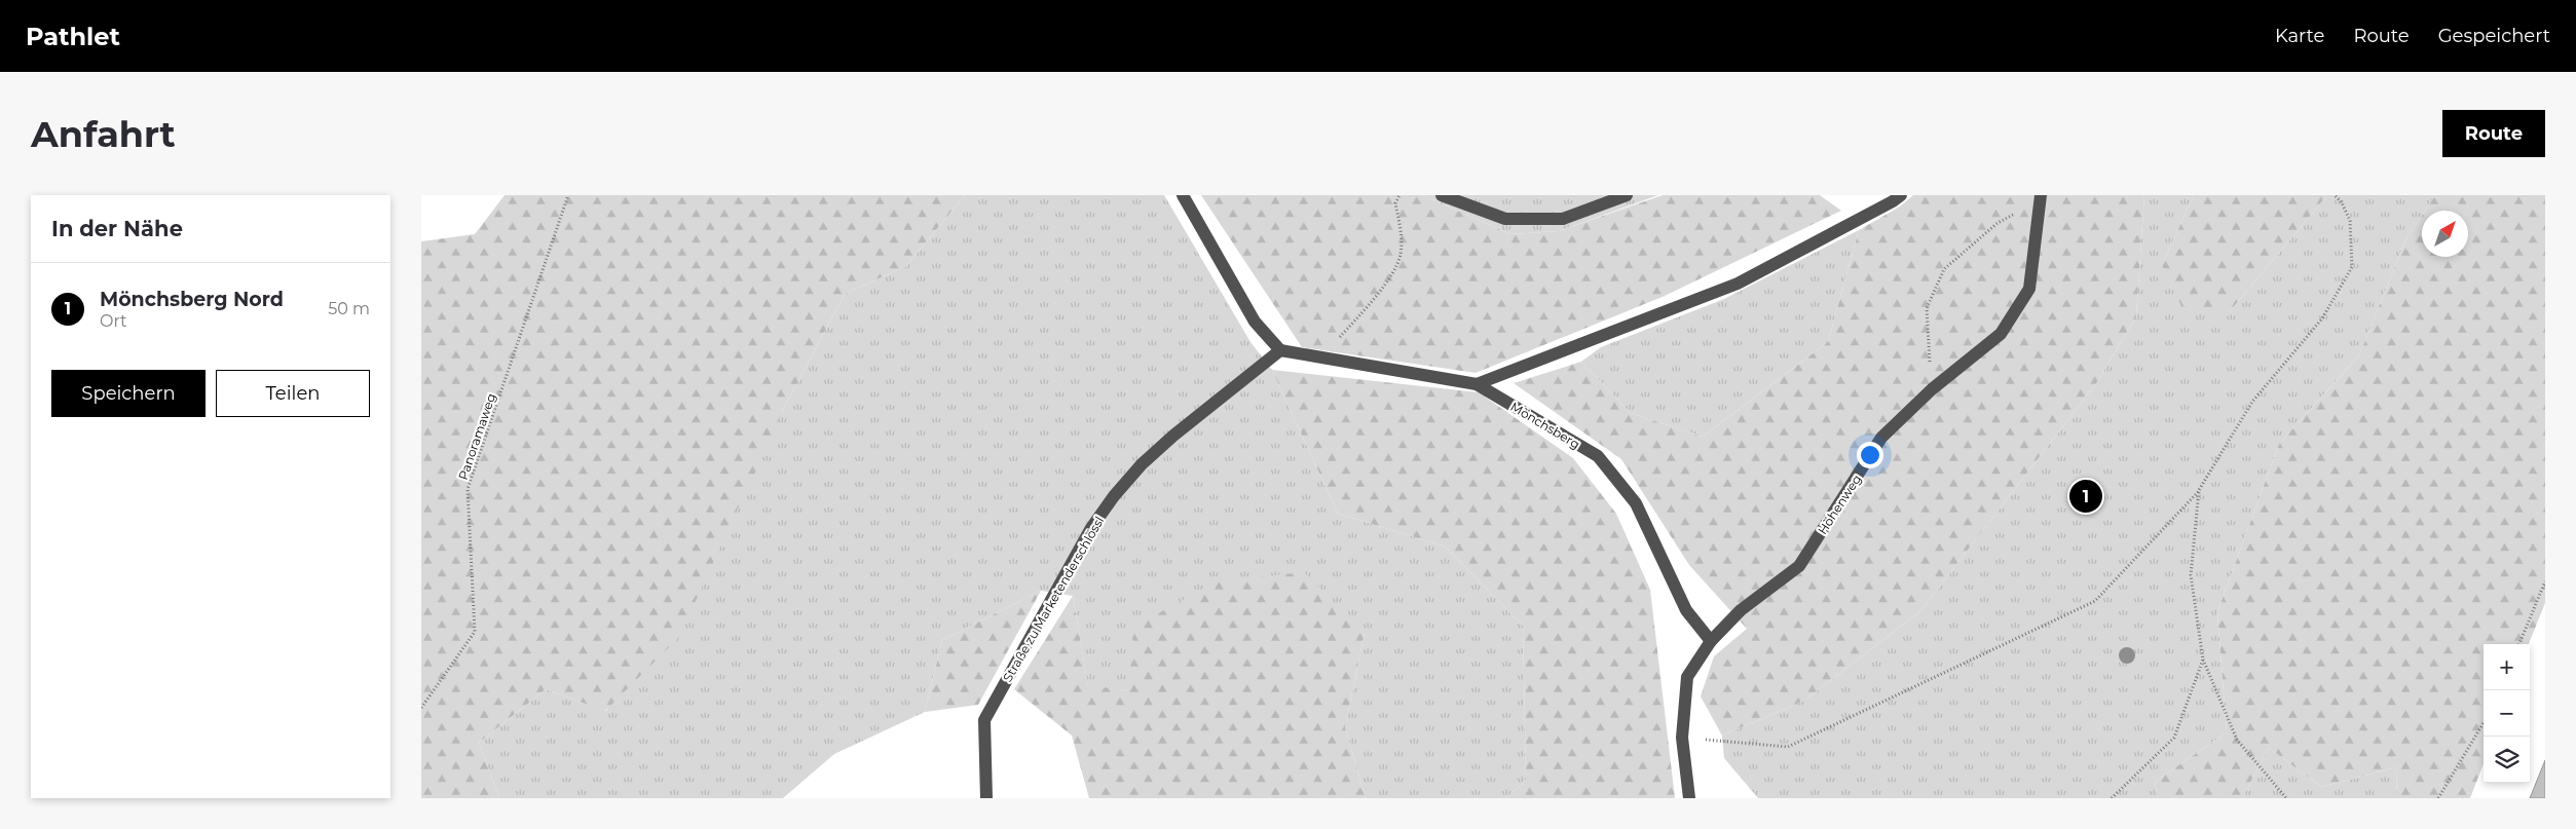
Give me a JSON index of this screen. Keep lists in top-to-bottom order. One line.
{"streets":{"street":["Mönchsberg","Höhenweg","Straße zu Marketenderschlössl"],"path":["Panoramaweg"]},"crossings":[["Mönchsberg","Höhenweg"],["Mönchsberg","Straße zu Marketenderschlössl"]],"north":"top right","page":{"header":"Pathlet","nav":["Karte","Route","Gespeichert"],"buttons":["Route",["Speichern","Teilen"]],"title":"Anfahrt","heading":"In der Nähe","list":[{"mark":"1","name":"Mönchsberg Nord","note":"Ort","value":"50 m"}],"pins":"1","map_buttons":["+","−"]}}
